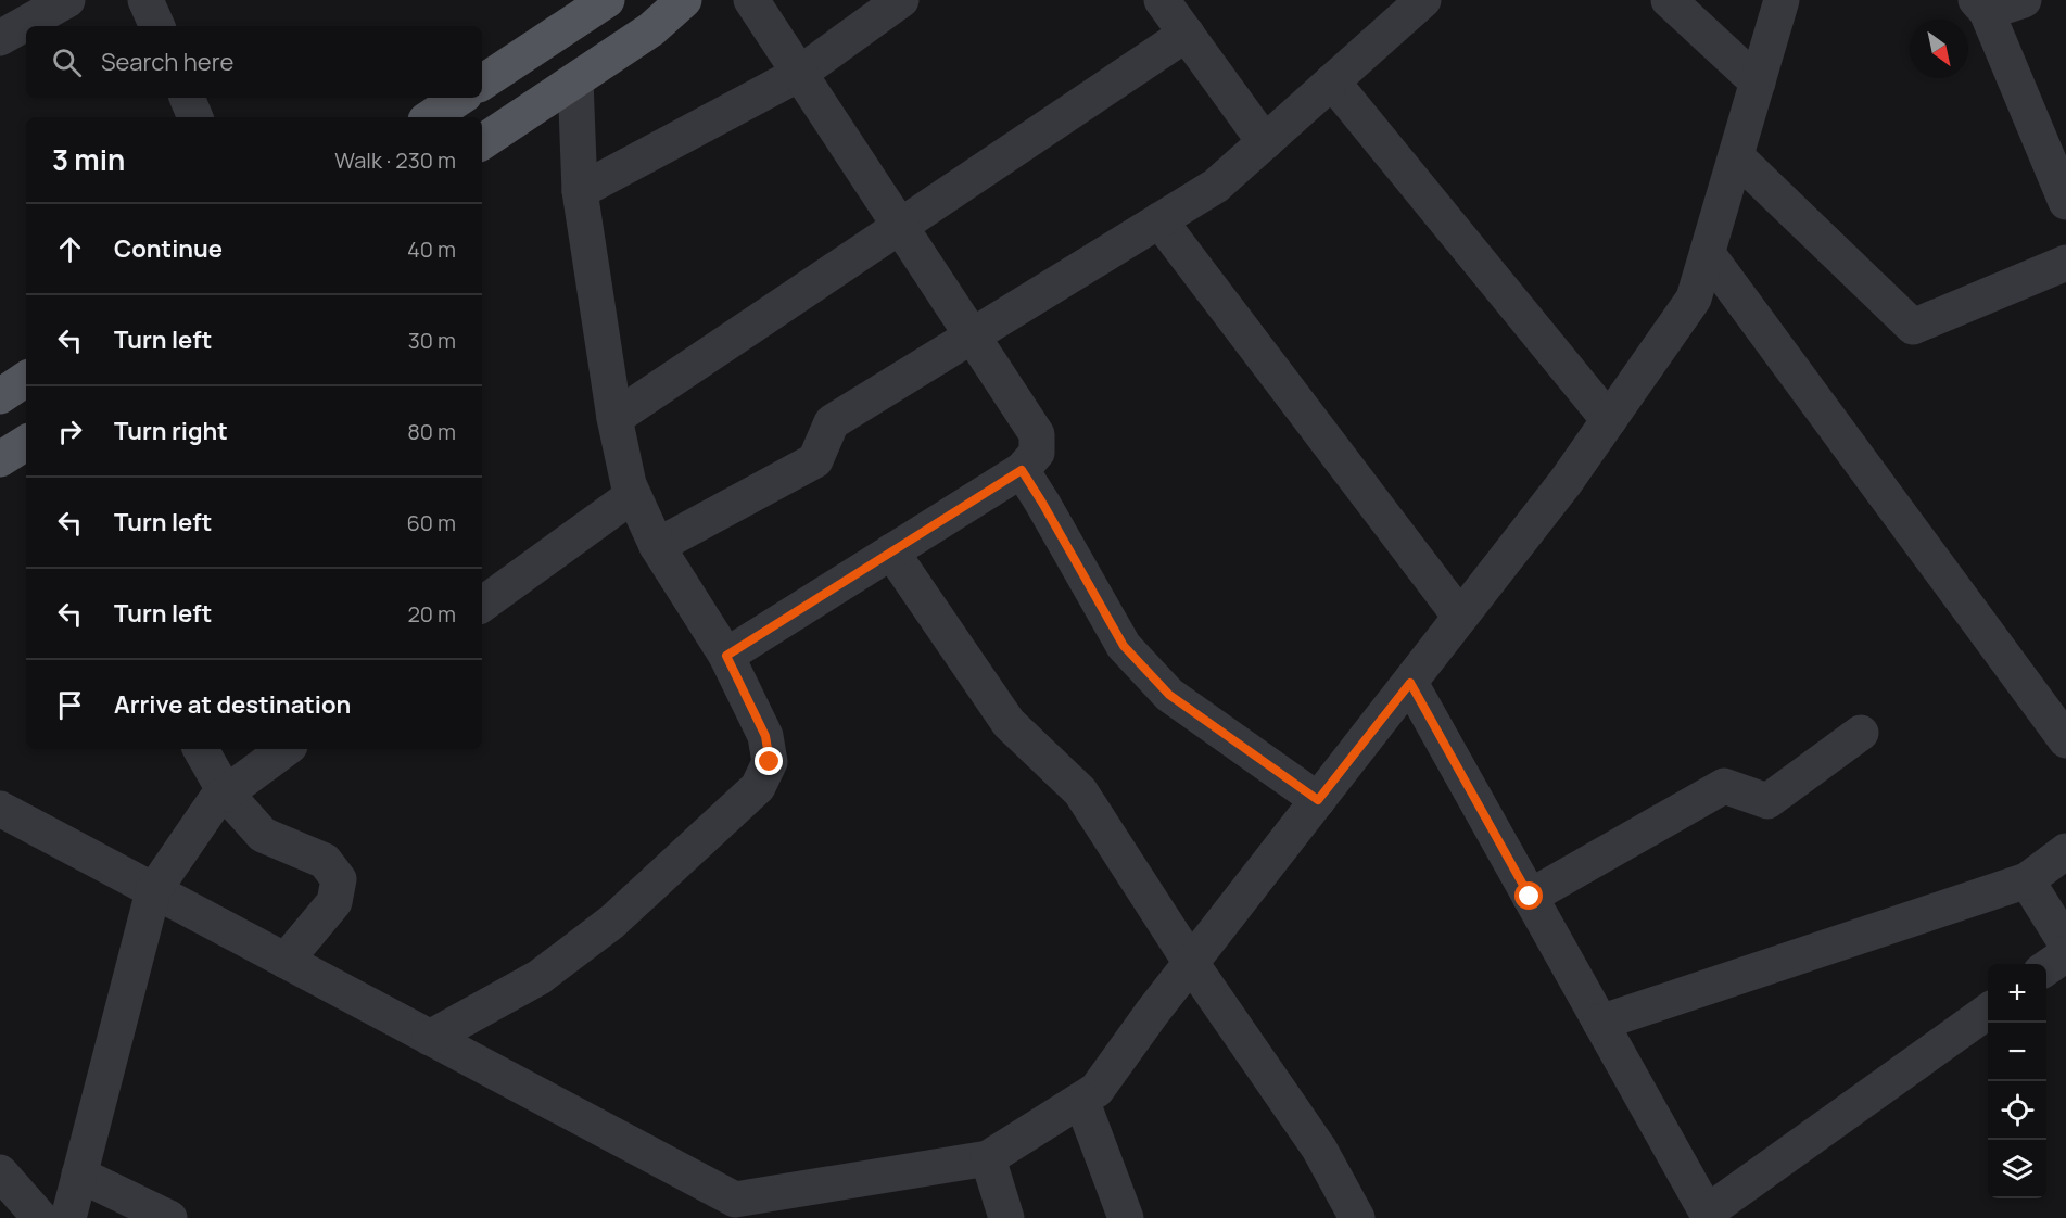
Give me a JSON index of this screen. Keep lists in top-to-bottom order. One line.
{"north":"bottom right","page":{"search":"Search here","heading":["3 min","Walk · 230 m"],"list":[["Continue","40 m"],["Turn left","30 m"],["Turn right","80 m"],["Turn left","60 m"],["Turn left","20 m"],"Arrive at destination"],"map_buttons":["+","−"]}}
